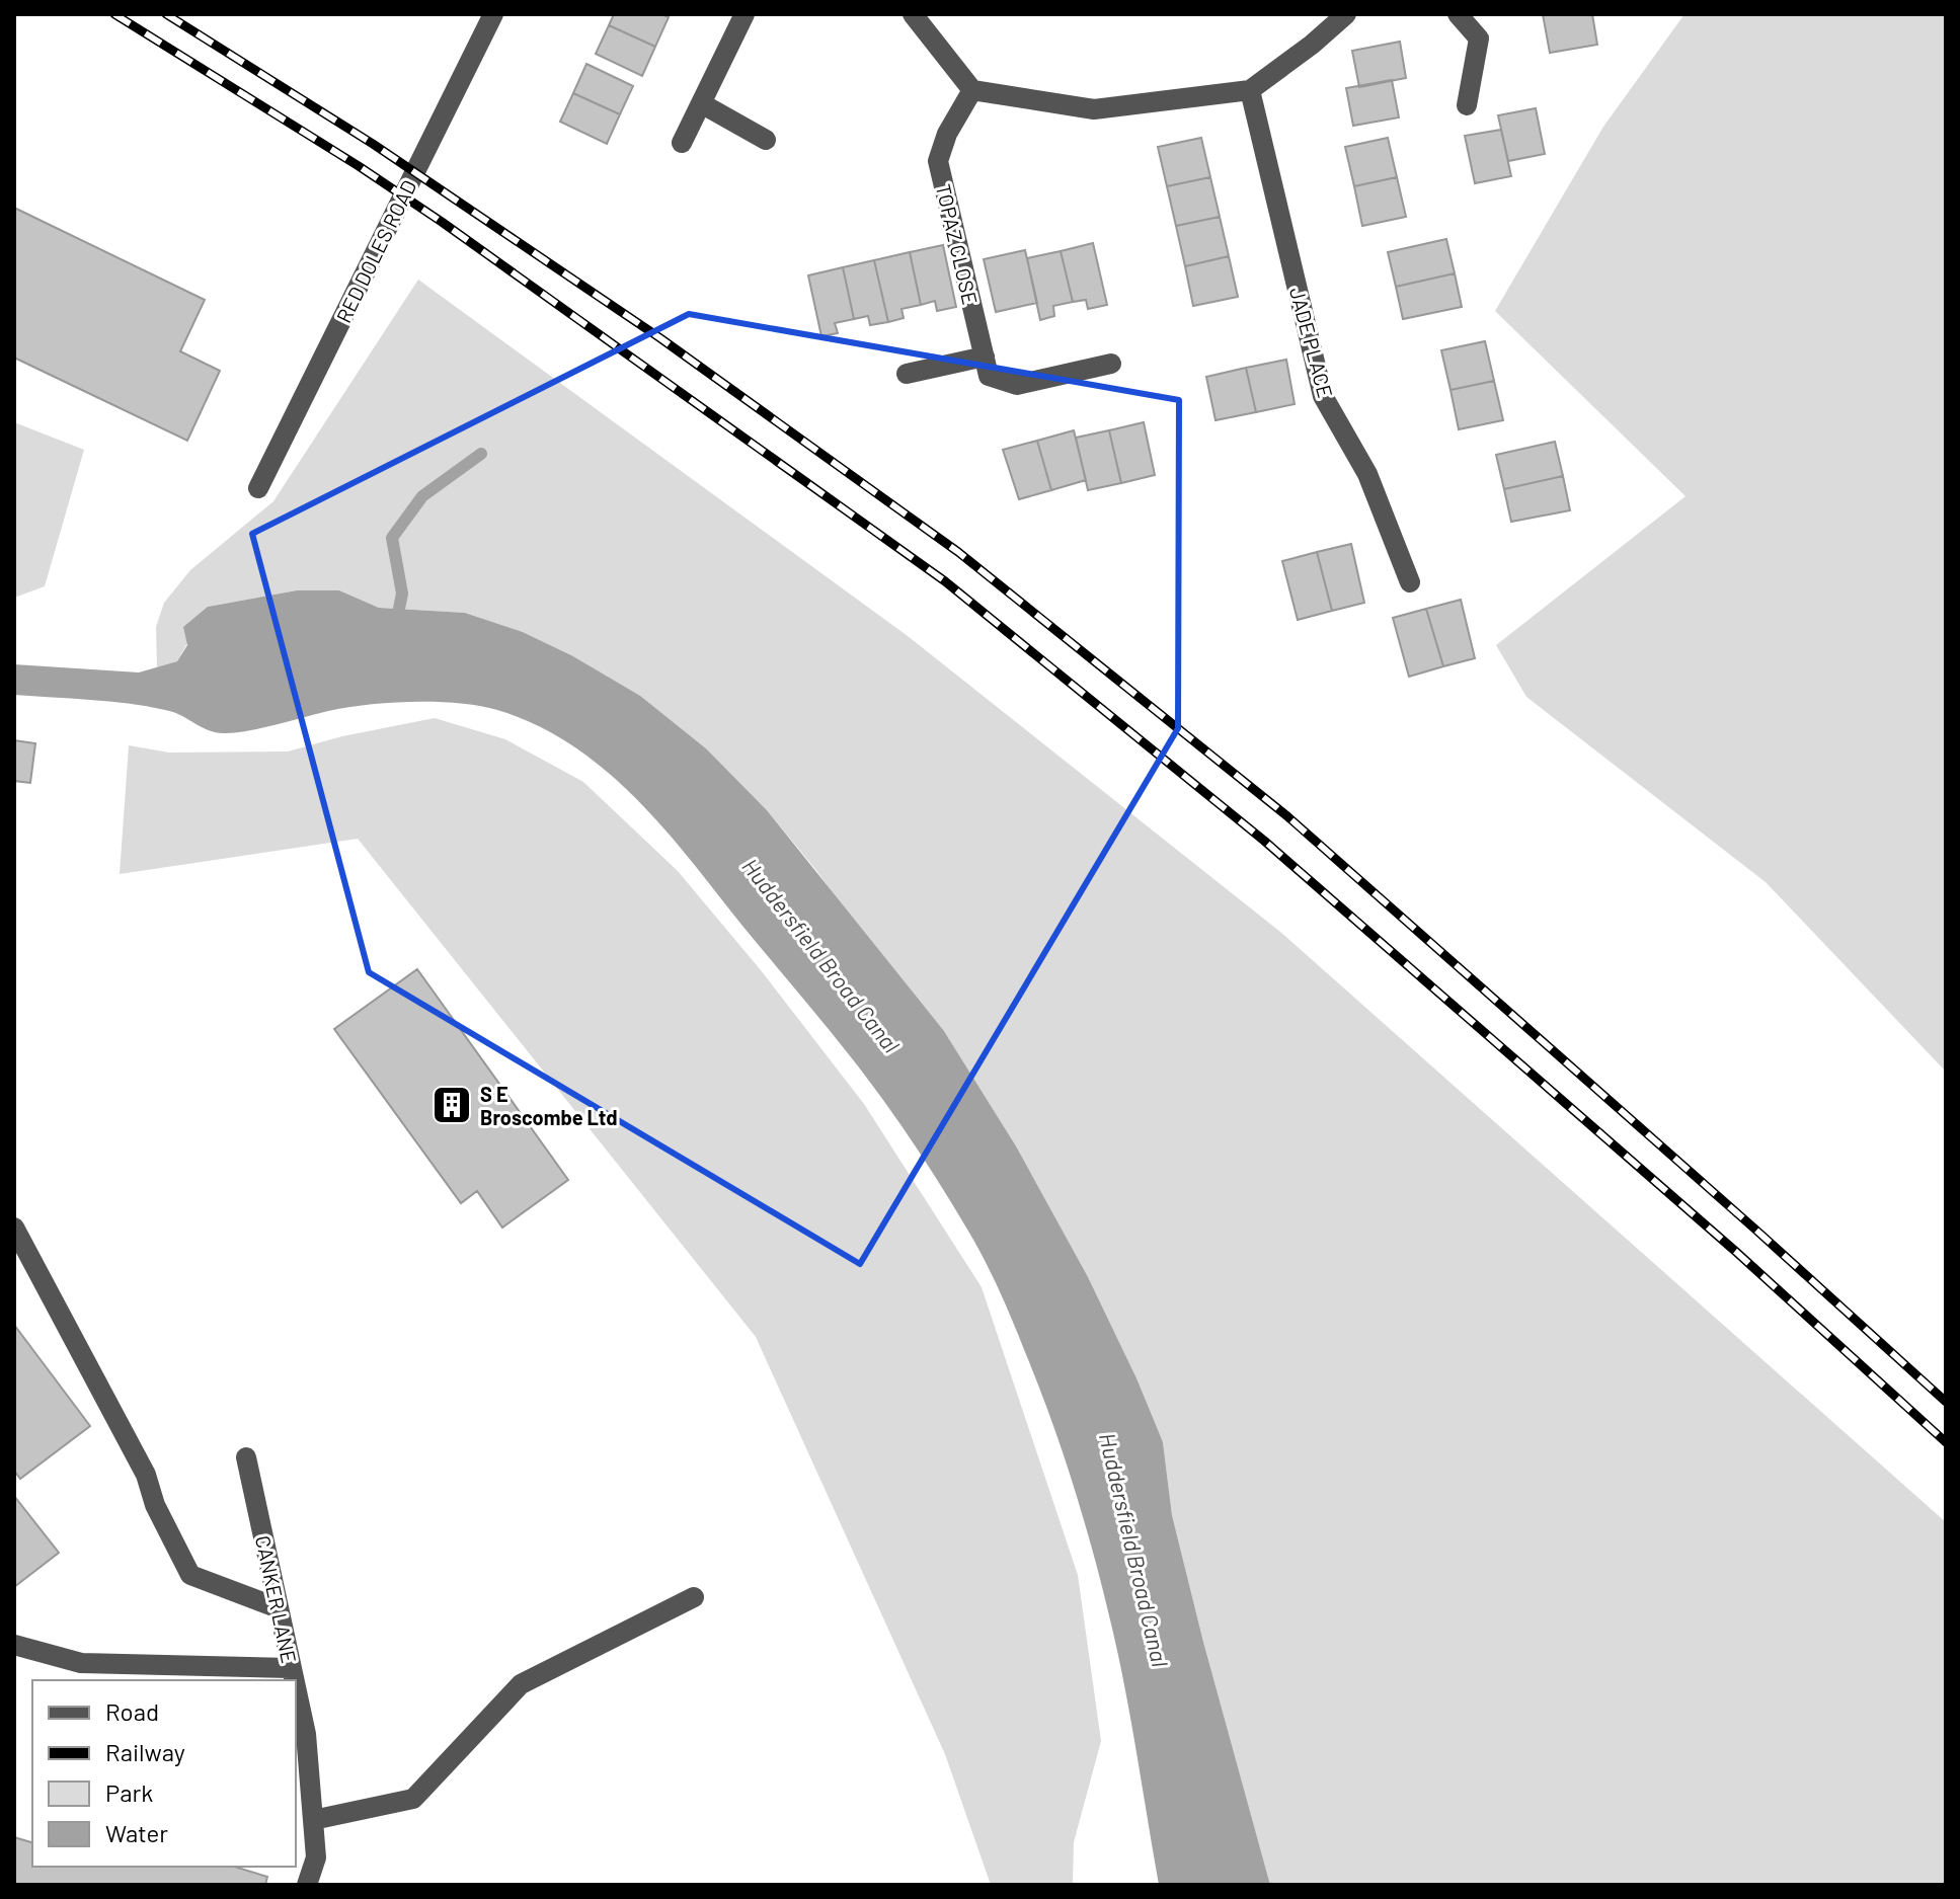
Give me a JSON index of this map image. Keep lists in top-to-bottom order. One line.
{"streets":{"street":["TOPAZ CLOSE","RED DOLES ROAD","JADE PLACE","CANKER LANE"]},"water":["Huddersfield Broad Canal"],"places":{"building":["S E Broscombe Ltd"]},"legend":["Road","Railway","Park","Water"]}
